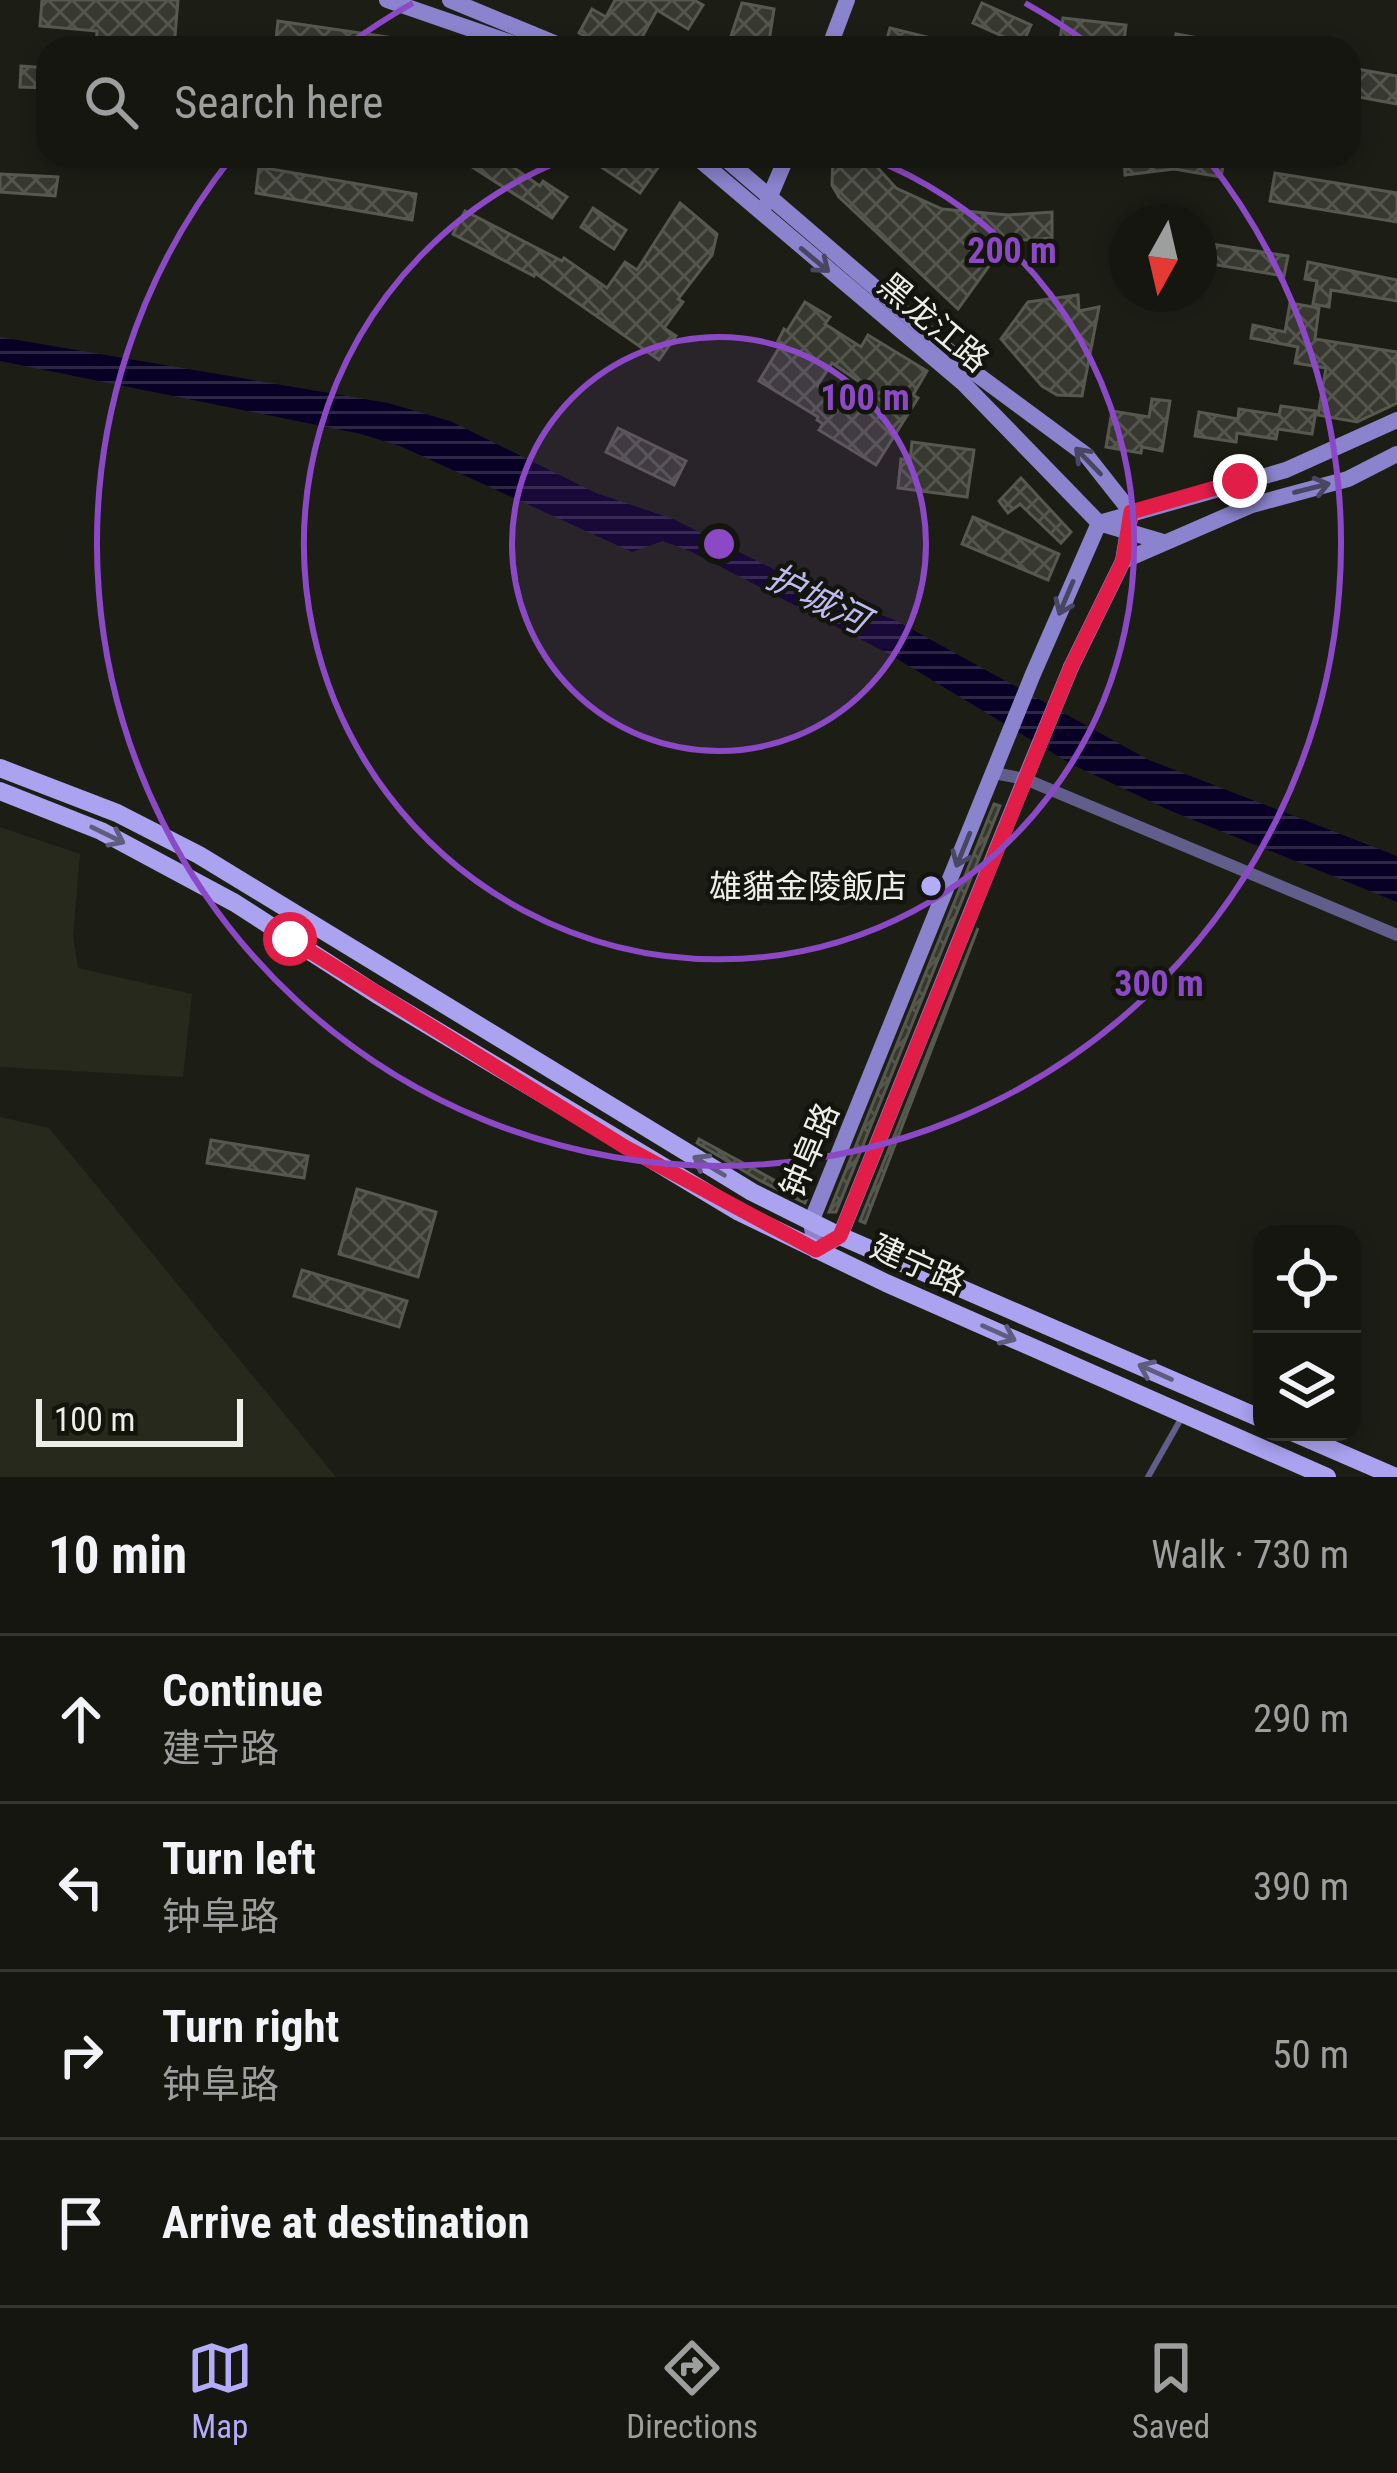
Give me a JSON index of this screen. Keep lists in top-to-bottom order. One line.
{"streets":{"main road":["黑龙江路","钟阜路","建宁路"]},"crossings":[["黑龙江路","钟阜路"],["钟阜路","建宁路"]],"water":["护城河"],"places":["雄貓金陵飯店"],"scale_bar":"100 m","north":"bottom","page":{"search":"Search here","scale":"100 m","heading":["10 min","Walk · 730 m"],"list":[["Continue","建宁路","290 m"],["Turn left","钟阜路","390 m"],["Turn right","钟阜路","50 m"],"Arrive at destination"],"nav":["Map","Directions","Saved"]},"rings":["200 m","100 m","300 m"]}
